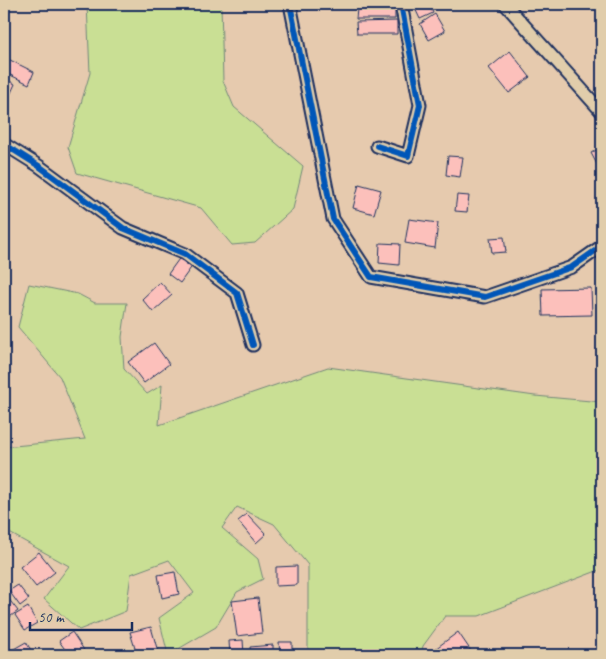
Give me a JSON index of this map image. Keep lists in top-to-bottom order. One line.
{"scale_bar":"50 m"}
